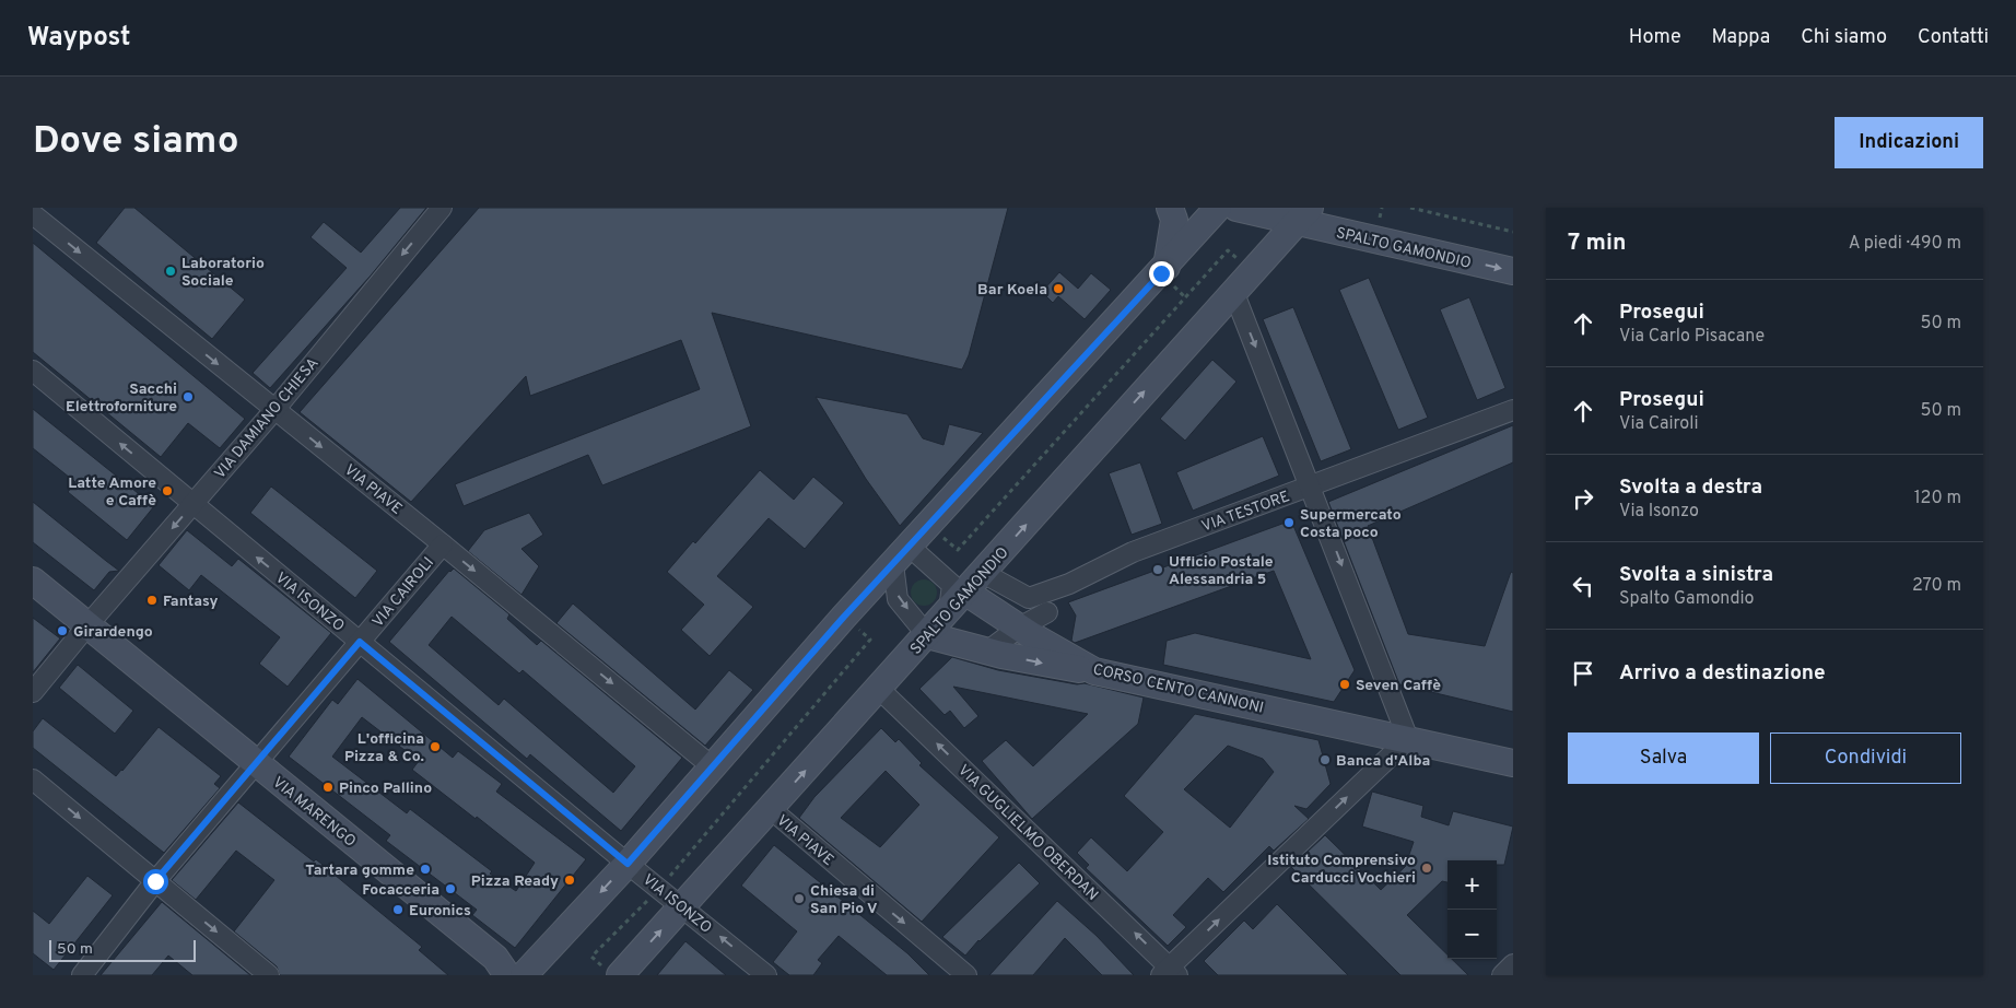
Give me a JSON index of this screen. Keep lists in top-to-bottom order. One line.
{"streets":{"street":["SPALTO GAMONDIO","VIA DAMIANO CHIESA","VIA PIAVE","VIA TESTORE","VIA CAIROLI","VIA ISONZO","CORSO CENTO CANNONI","VIA MARENGO","VIA GUGLIELMO OBERDAN"]},"crossings":[["SPALTO GAMONDIO","VIA PIAVE"],["SPALTO GAMONDIO","VIA TESTORE"],["SPALTO GAMONDIO","VIA ISONZO"],["SPALTO GAMONDIO","CORSO CENTO CANNONI"],["SPALTO GAMONDIO","VIA GUGLIELMO OBERDAN"],["VIA DAMIANO CHIESA","VIA PIAVE"],["VIA DAMIANO CHIESA","VIA ISONZO"],["VIA DAMIANO CHIESA","VIA MARENGO"],["VIA PIAVE","VIA CAIROLI"],["VIA CAIROLI","VIA ISONZO"],["VIA CAIROLI","VIA MARENGO"]],"one_way":["VIA DAMIANO CHIESA","VIA PIAVE","VIA ISONZO","VIA GUGLIELMO OBERDAN"],"places":["Laboratorio Sociale","Bar Koela","Sacchi Elettroforniture","Latte Amore e Caffè","Supermercato Costa poco","Ufficio Postale Alessandria 5","Fantasy","Girardengo","Seven Caffè","L'officina Pizza & Co.","Banca d'Alba","Pinco Pallino","Istituto Comprensivo Carducci Vochieri","Tartara gomme","Pizza Ready","Focacceria","Chiesa di San Pio V","Euronics"],"scale_bar":"50 m","page":{"header":"Waypost","nav":["Home","Mappa","Chi siamo","Contatti"],"buttons":["Indicazioni",["Salva","Condividi"]],"title":"Dove siamo","heading":["7 min","A piedi · 490 m"],"list":[["Prosegui","Via Carlo Pisacane","50 m"],["Prosegui","Via Cairoli","50 m"],["Svolta a destra","Via Isonzo","120 m"],["Svolta a sinistra","Spalto Gamondio","270 m"],"Arrivo a destinazione"],"map_buttons":["+","−"],"scale":"50 m"}}
